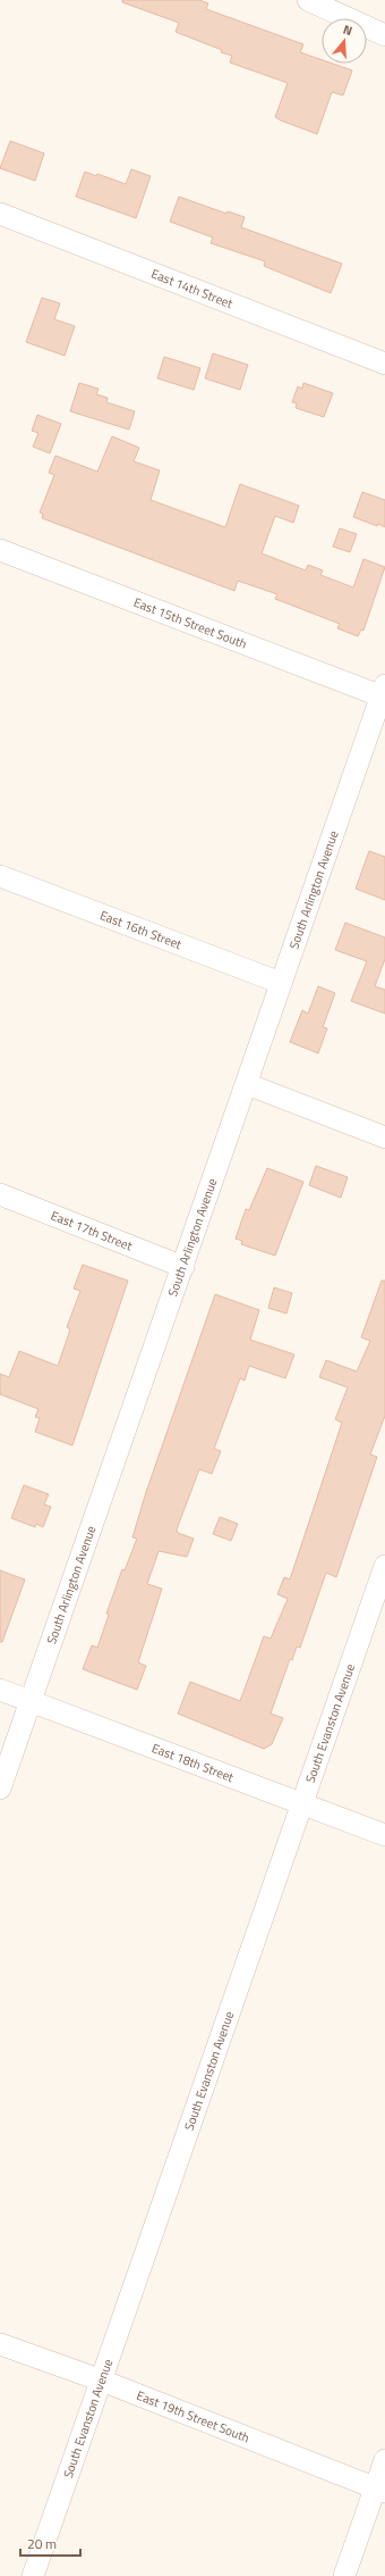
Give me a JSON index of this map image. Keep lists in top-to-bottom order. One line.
{"streets":{"street":["East 14th Street","East 15th Street South","South Arlington Avenue","East 16th Street","East 17th Street","South Evanston Avenue","East 18th Street","East 19th Street South"]},"crossings":[["East 15th Street South","South Arlington Avenue"],["South Arlington Avenue","East 16th Street"],["South Arlington Avenue","East 17th Street"],["South Arlington Avenue","East 18th Street"],["South Evanston Avenue","East 18th Street"],["South Evanston Avenue","East 19th Street South"]],"scale_bar":"20 m","north":"top"}
